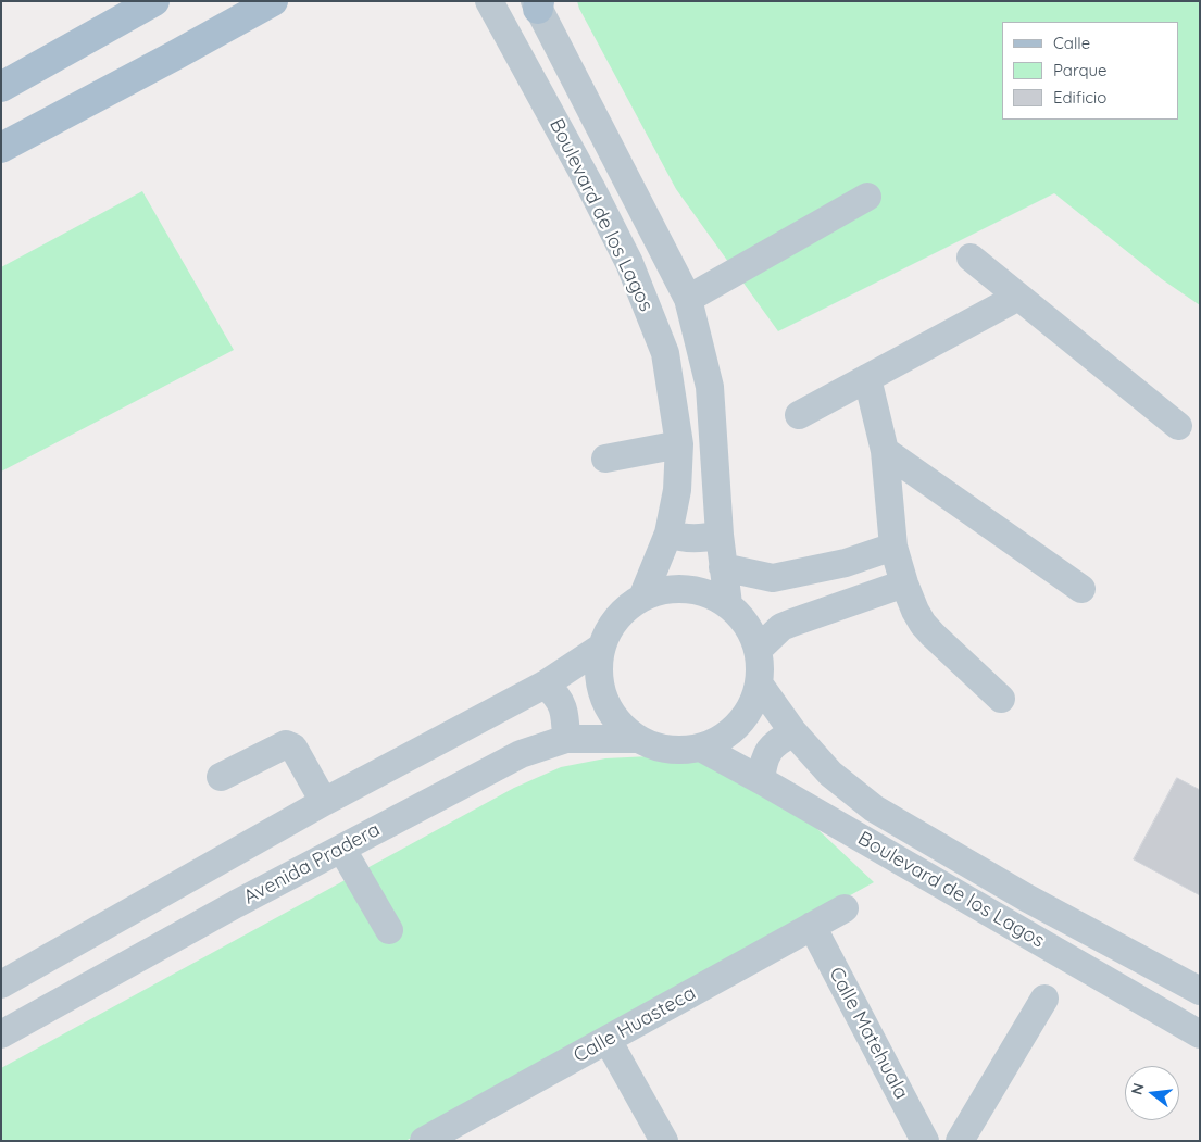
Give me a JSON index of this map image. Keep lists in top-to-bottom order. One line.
{"streets":{"street":["Boulevard de los Lagos","Avenida Pradera","Calle Huasteca","Calle Matehuala"]},"crossings":[["Boulevard de los Lagos","Avenida Pradera"],["Calle Huasteca","Calle Matehuala"]],"legend":["Calle","Parque","Edificio"],"north":"left"}
